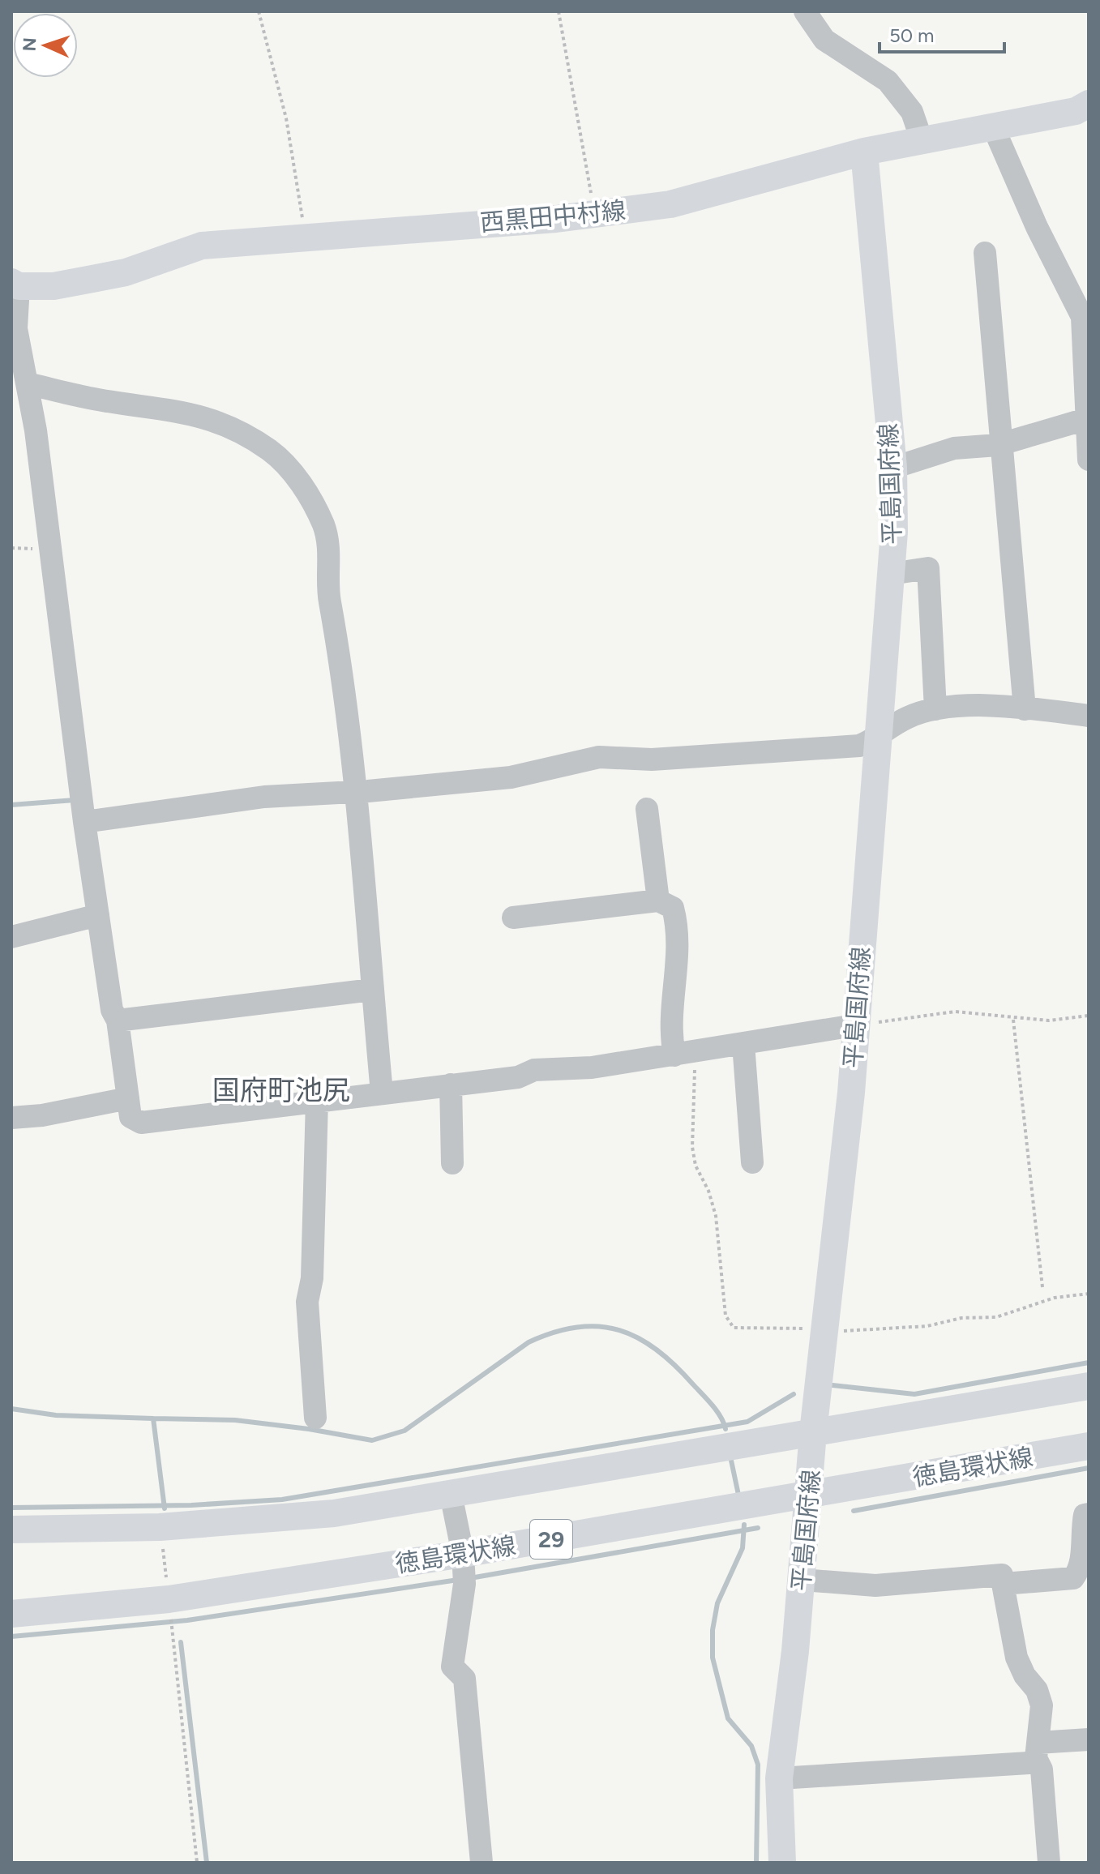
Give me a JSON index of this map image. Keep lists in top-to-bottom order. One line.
{"streets":{"main road":["西黒田中村線","平島国府線","徳島環状線","29"]},"crossings":[["西黒田中村線","平島国府線"],["平島国府線","徳島環状線"]],"districts":["国府町池尻"],"scale_bar":"50 m","north":"left"}
